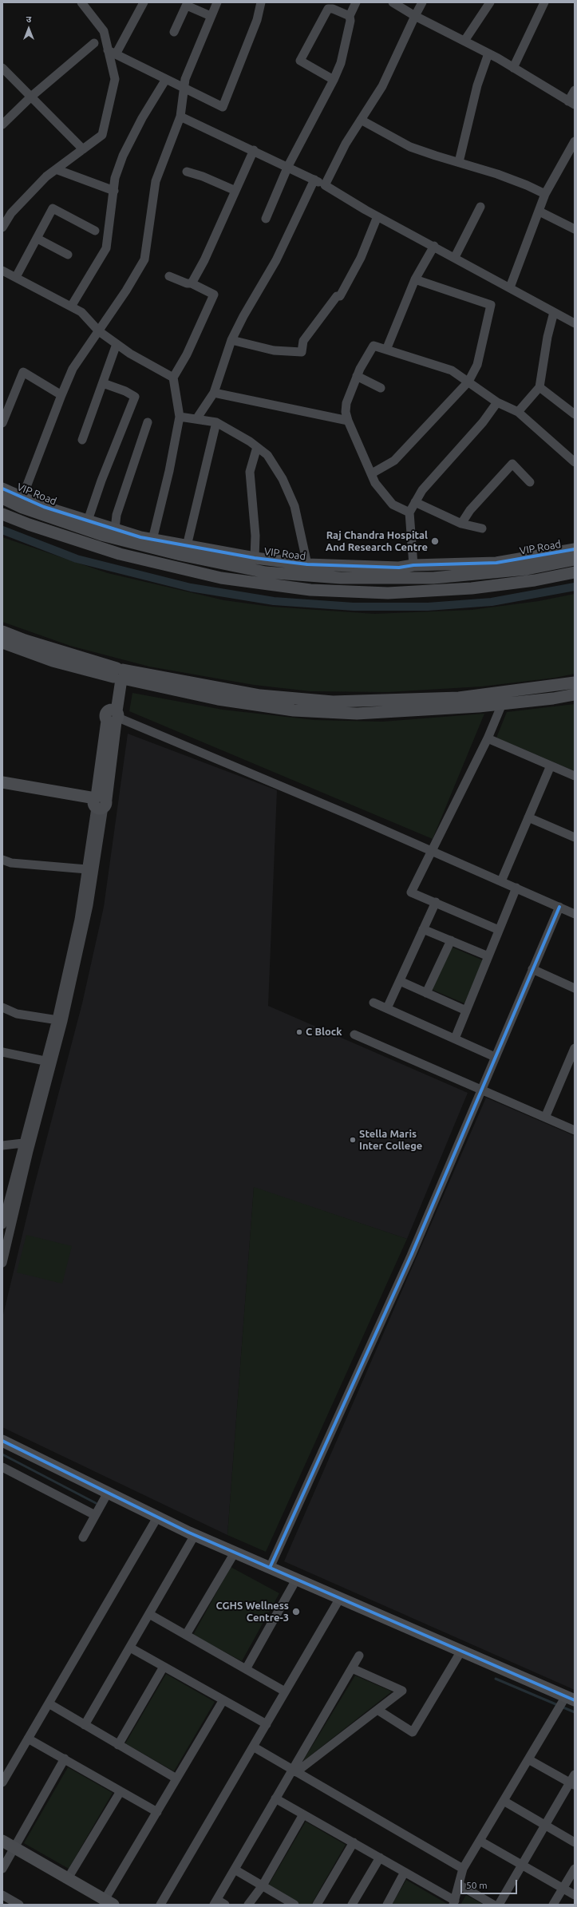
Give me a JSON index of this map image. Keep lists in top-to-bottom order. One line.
{"streets":{"street":["VIP Road"]},"places":["Raj Chandra Hospital And Research Centre","C Block","Stella Maris Inter College","CGHS Wellness Centre-3"],"scale_bar":"50 m","north":"top"}
